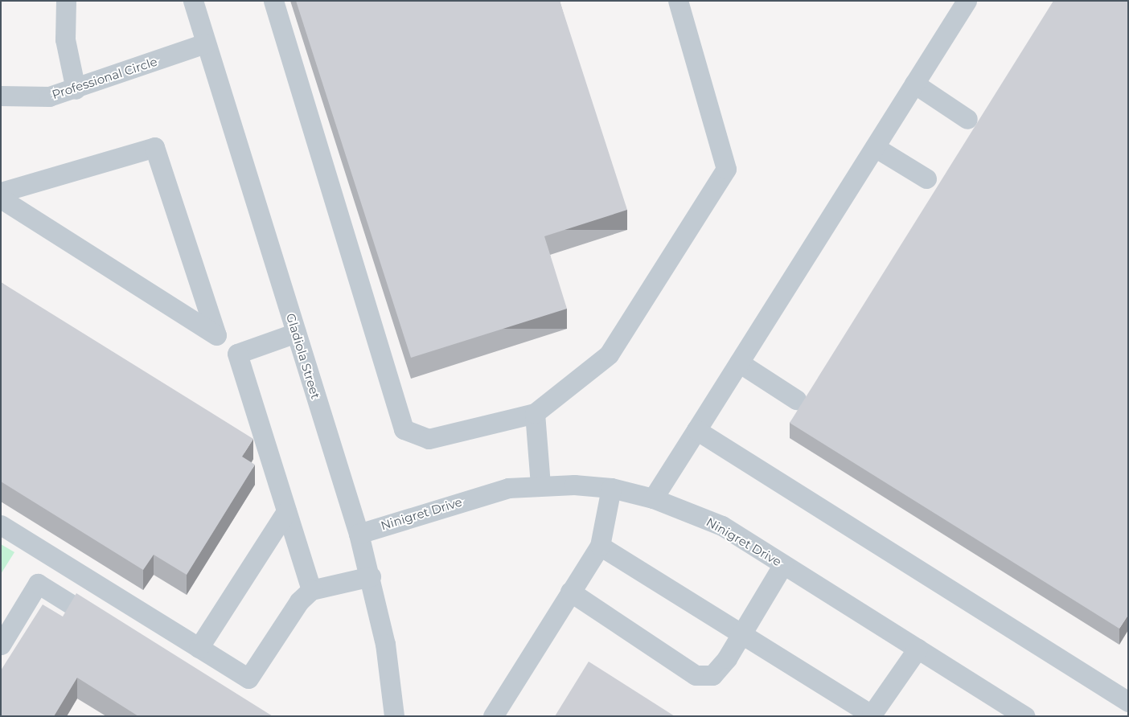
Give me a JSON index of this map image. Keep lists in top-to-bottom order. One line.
{"streets":{"street":["Professional Circle","Gladiola Street","Ninigret Drive"]},"crossings":[["Professional Circle","Gladiola Street"],["Gladiola Street","Ninigret Drive"]]}
